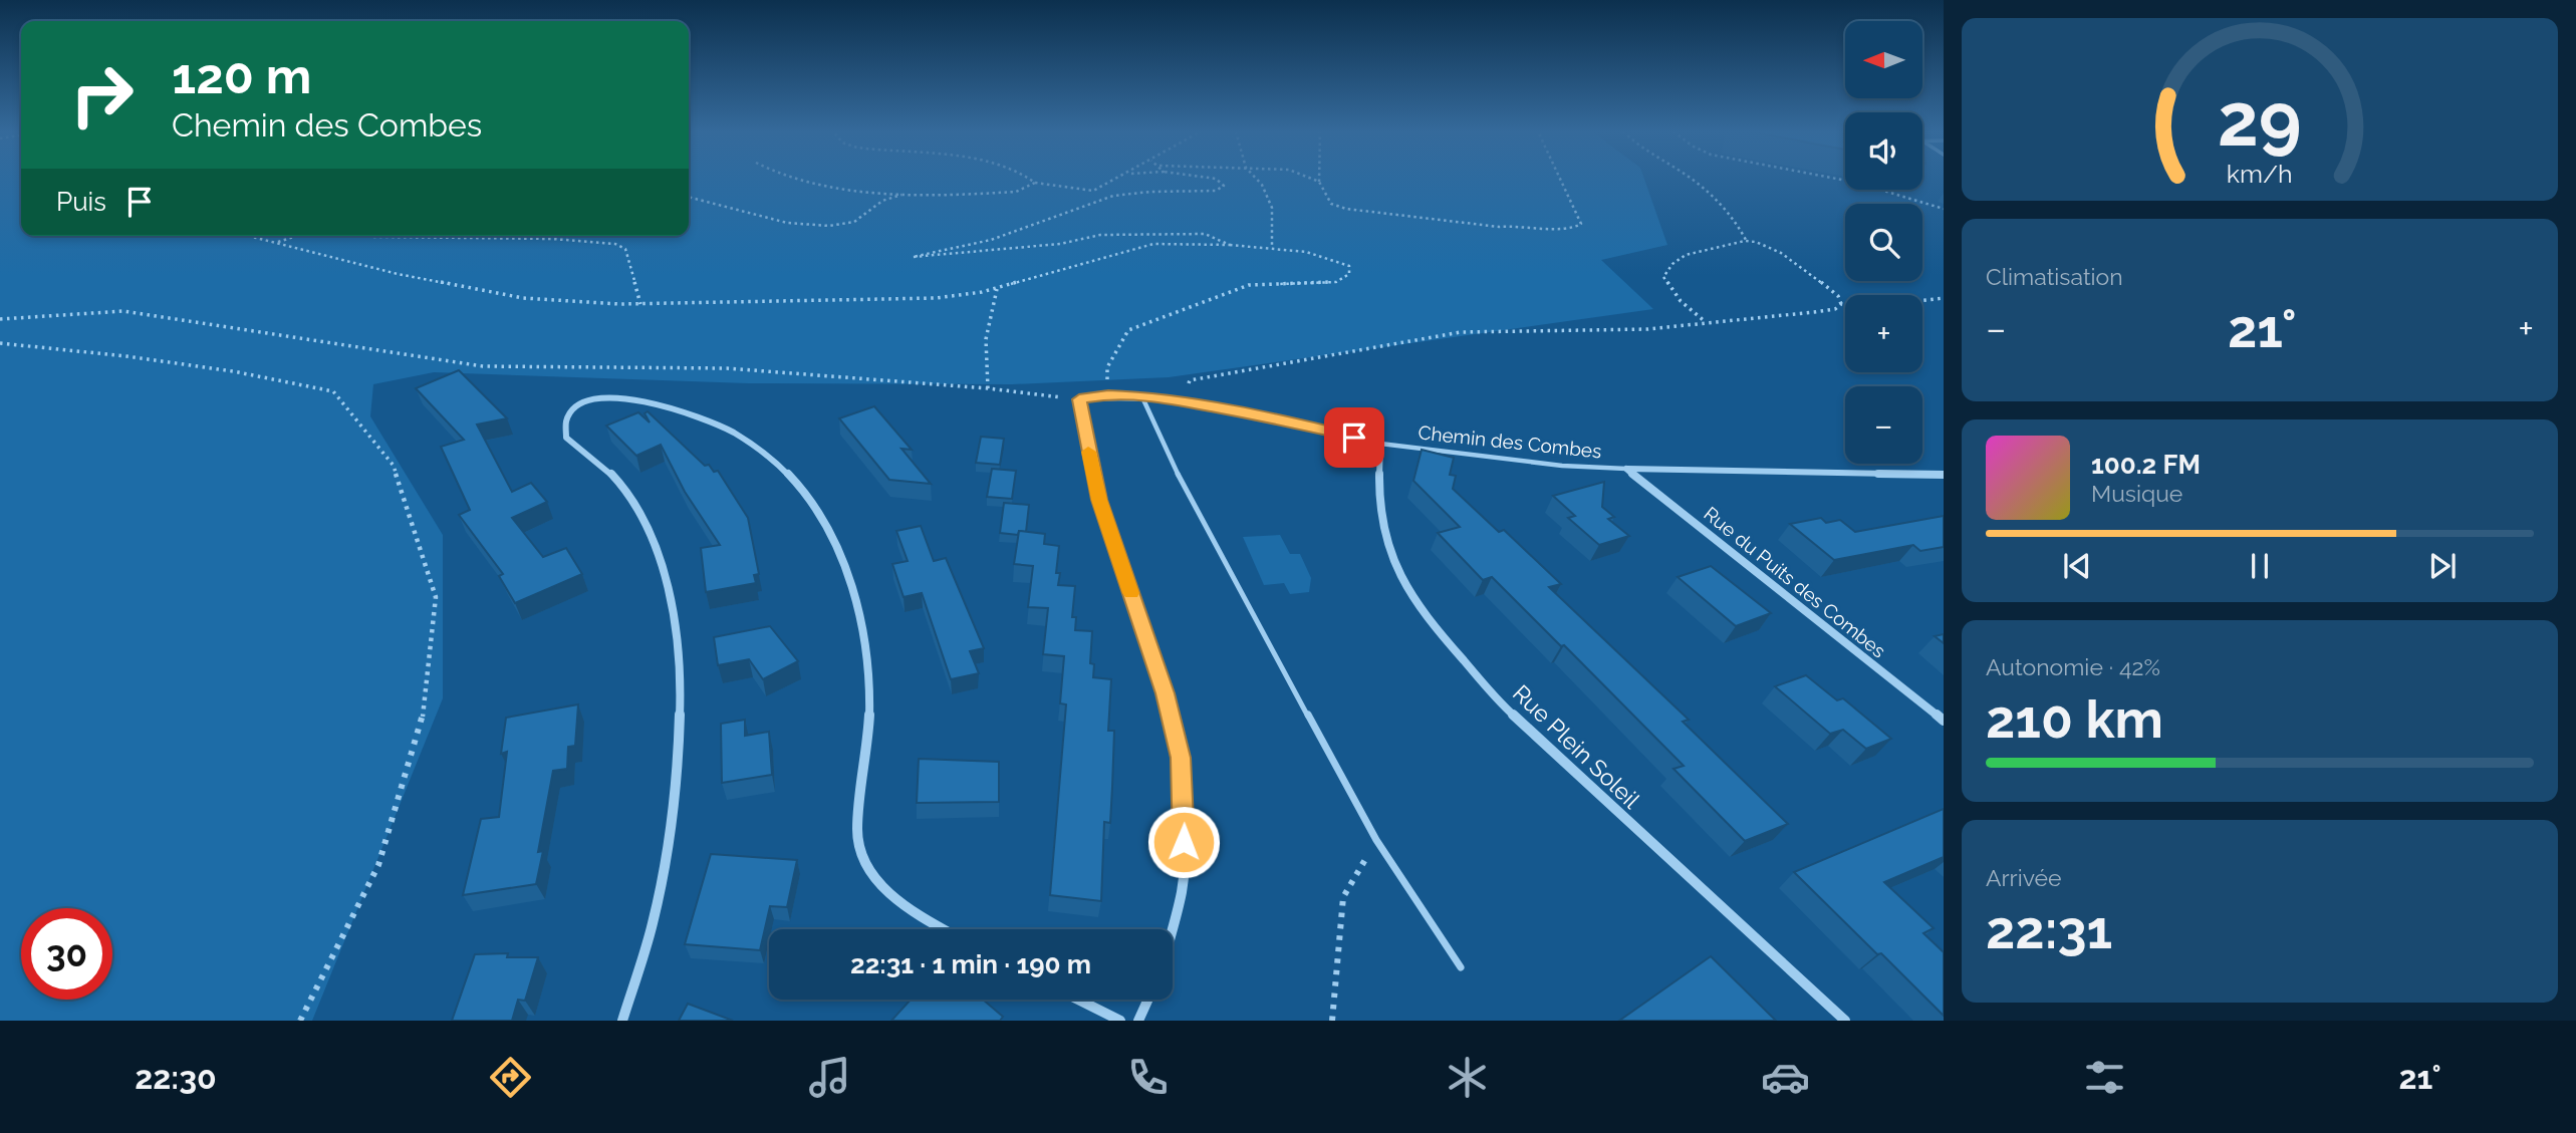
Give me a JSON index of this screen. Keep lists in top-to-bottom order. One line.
{"streets":{"street":["Chemin des Combes","Rue du Puits des Combes","Rue Plein Soleil"]},"crossings":[["Chemin des Combes","Rue du Puits des Combes"],["Chemin des Combes","Rue Plein Soleil"]],"north":"left","page":{"map_buttons":["+","−"],"turn":["120 m","Chemin des Combes"],"then":"Puis","tile":["Climatisation",["Autonomie · 42%","210 km"],["Arrivée","22:31"]],"heat":["−","21°","+"],"song":["100.2 FM","Musique"],"limit":"30","trip":"22:31 · 1 min · 190 m","tabs":["22:30","21°"],"gauge":["29","km/h"]}}
